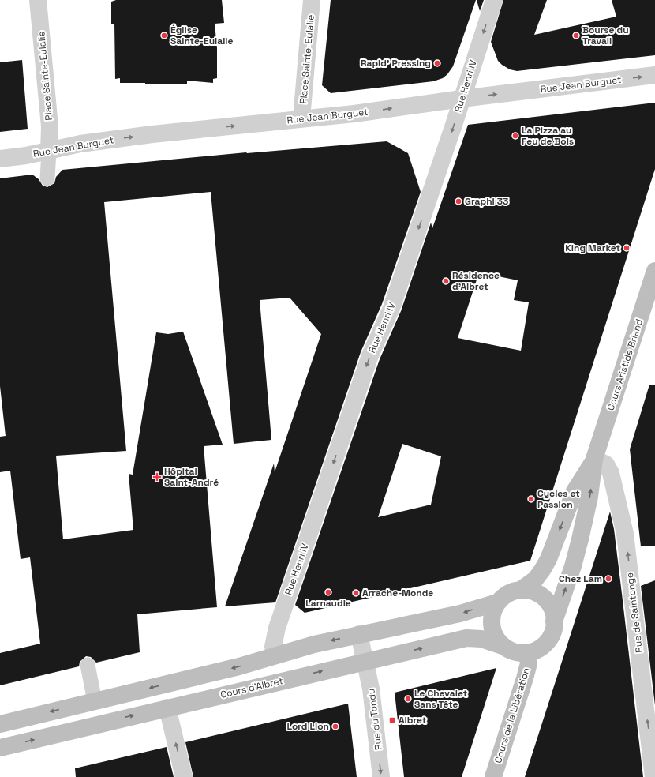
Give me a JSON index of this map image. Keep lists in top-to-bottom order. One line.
{"streets":{"main road":["Cours Aristide Briand","Cours d'Albret","Cours de la Libération"],"street":["Place Sainte-Eulalie","Rue Jean Burguet","Rue Henri IV","Rue de Saintonge","Rue du Tondu"]},"crossings":[["Place Sainte-Eulalie","Rue Jean Burguet"],["Rue Jean Burguet","Rue Henri IV"],["Cours Aristide Briand","Rue de Saintonge"],["Cours Aristide Briand","Cours d'Albret"],["Cours Aristide Briand","Cours de la Libération"],["Cours d'Albret","Cours de la Libération"],["Cours d'Albret","Rue du Tondu"]],"one_way":["Rue Jean Burguet","Rue Henri IV","Rue de Saintonge","Rue du Tondu"],"places":{"other":["Église Sainte-Eulalie","Bourse du Travail","Rapid' Pressing","La Pizza au Feu de Bois","Graphi 33","King Market","Résidence d'Albret","Cycles et Passion","Chez Lam","Larnaudie","Arrache-Monde","Le Chevalet Sans Tête","Lord Lion"],"health":["Hôpital Saint-André"],"transit":["Albret"]}}
